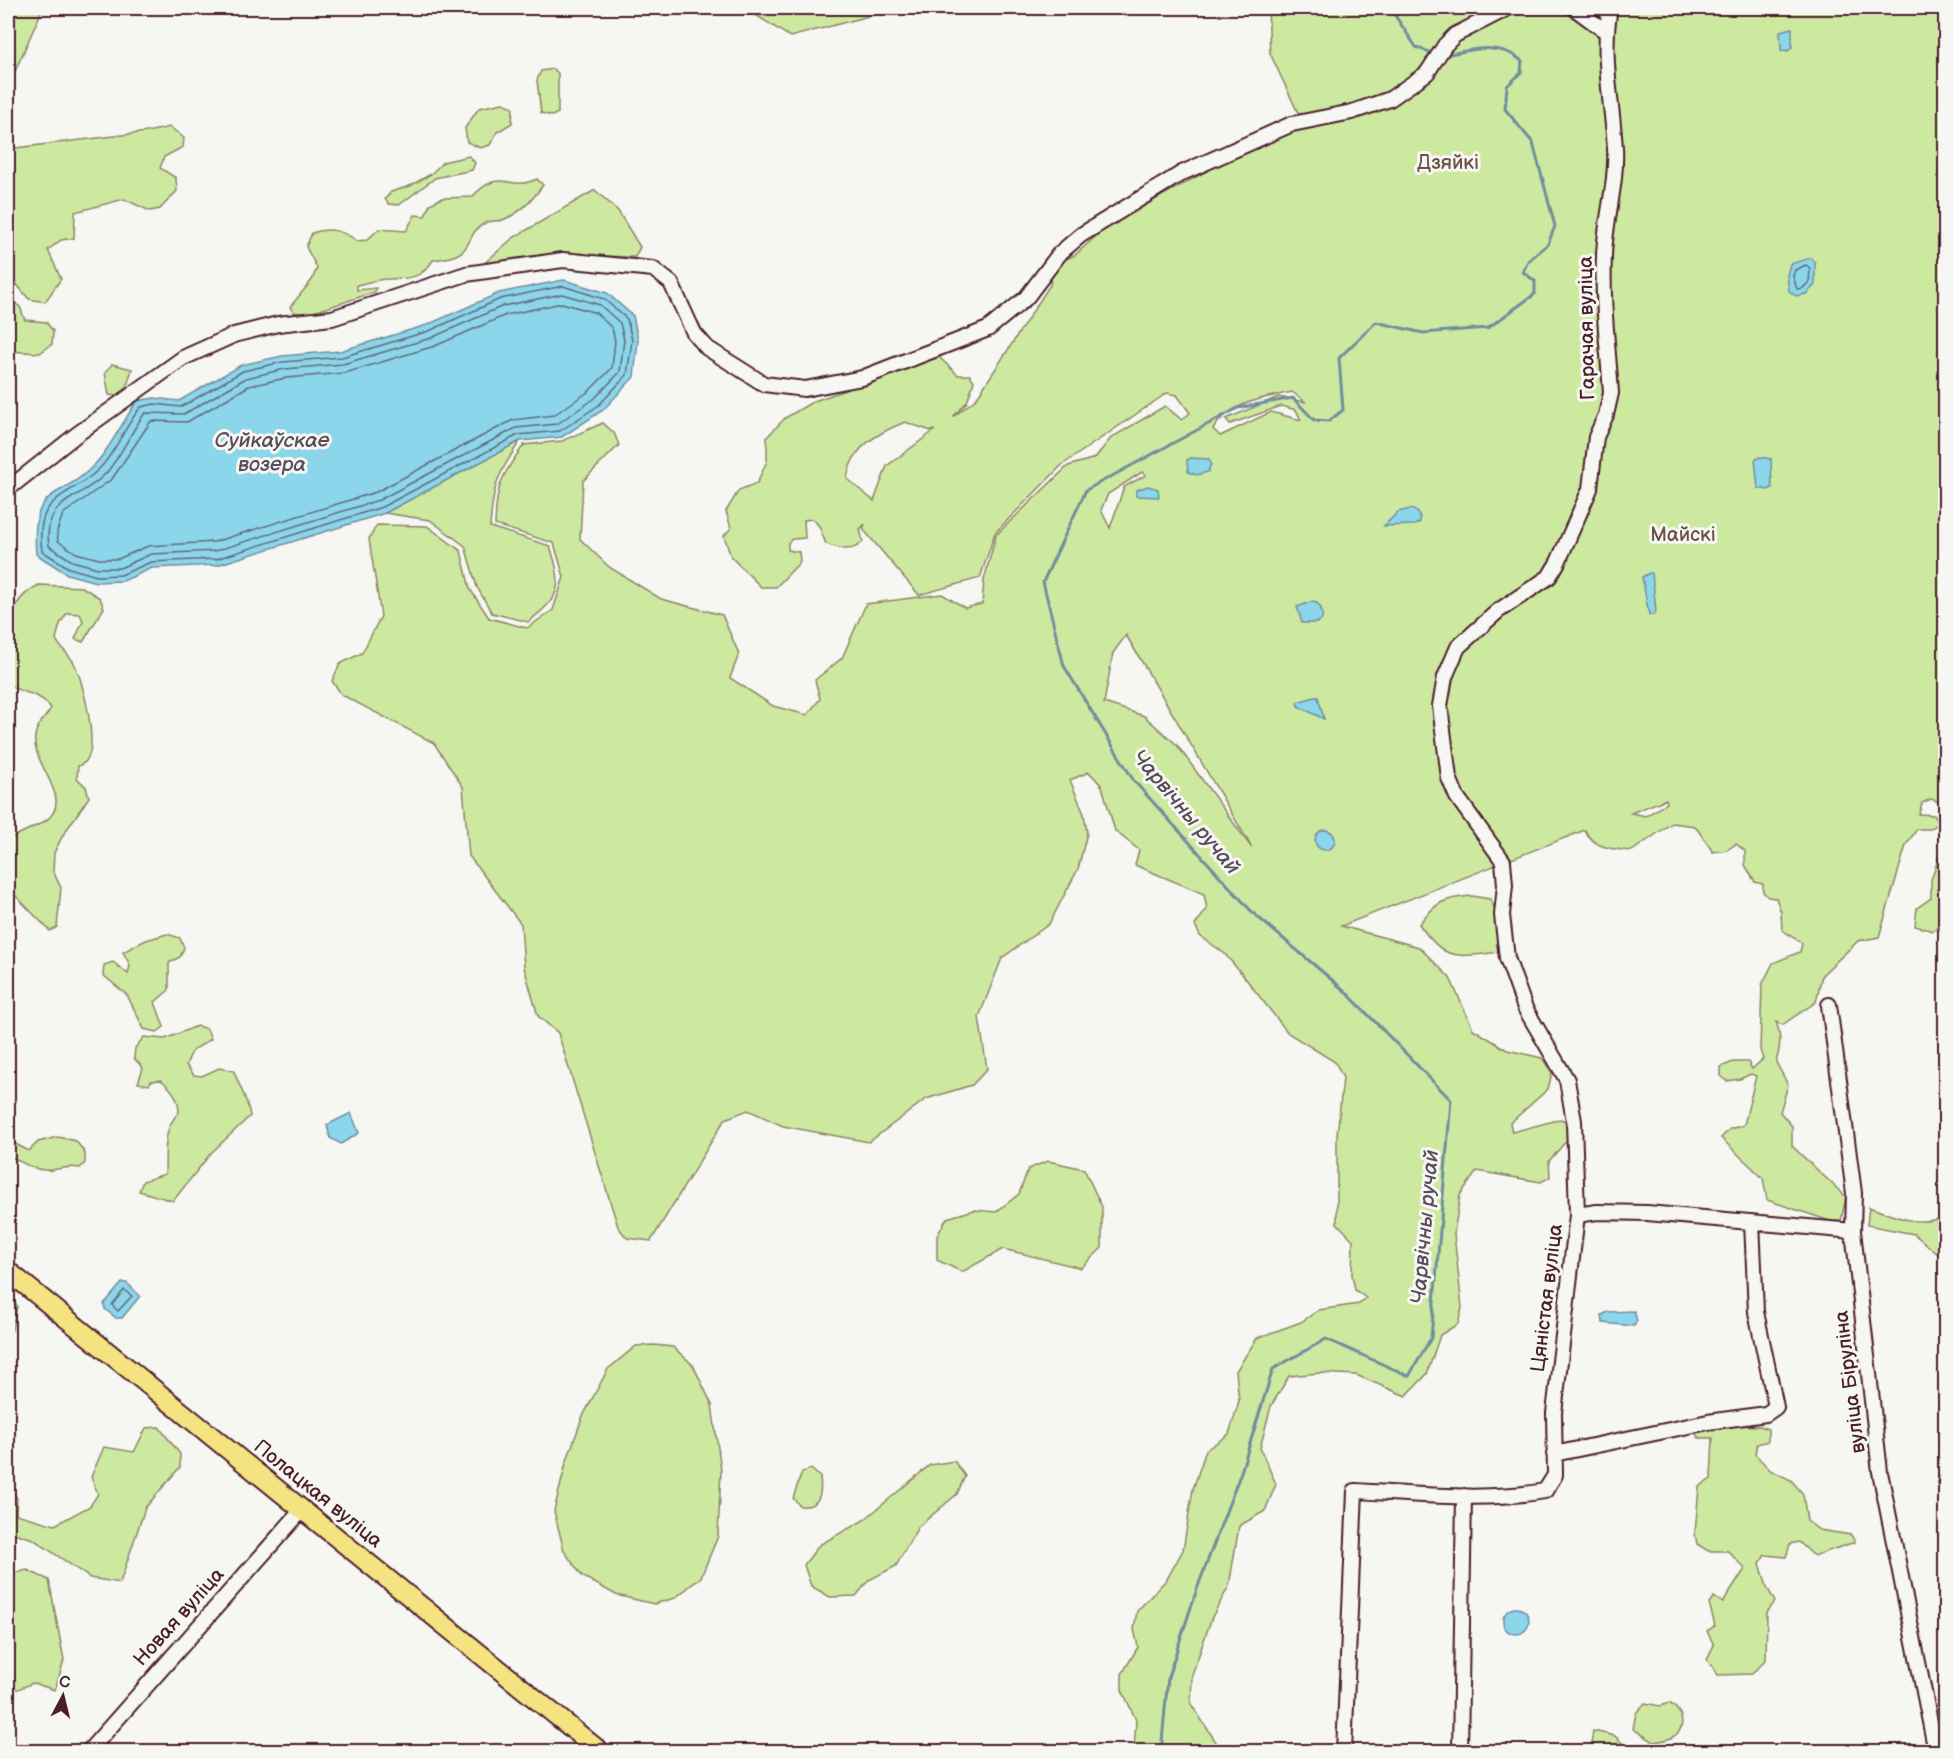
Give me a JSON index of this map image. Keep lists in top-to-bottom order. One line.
{"streets":{"main road":["Полацкая вуліца"],"street":["Гарачая вуліца","Цяністая вуліца","вуліца Біруліна","Новая вуліца"]},"crossings":[["Гарачая вуліца","Цяністая вуліца"],["Цяністая вуліца","вуліца Біруліна"],["Полацкая вуліца","Новая вуліца"]],"water":["Суйкаўскае возера","Чарвічны ручай"],"parks":["Дзяйкі","Майскі"],"north":"top"}
